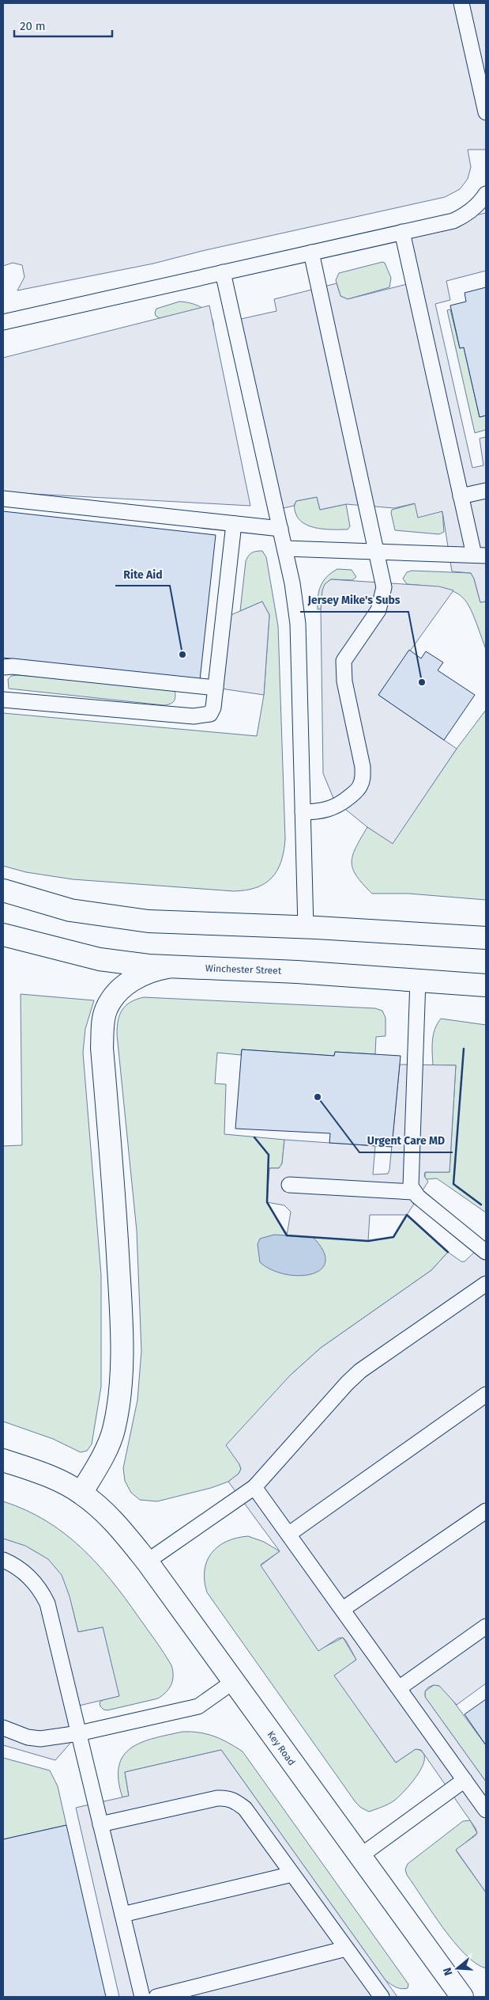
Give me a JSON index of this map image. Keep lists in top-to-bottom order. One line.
{"streets":{"street":["Winchester Street","Key Road"]},"places":["Rite Aid","Jersey Mike's Subs","Urgent Care MD"],"scale_bar":"20 m","north":"left"}
